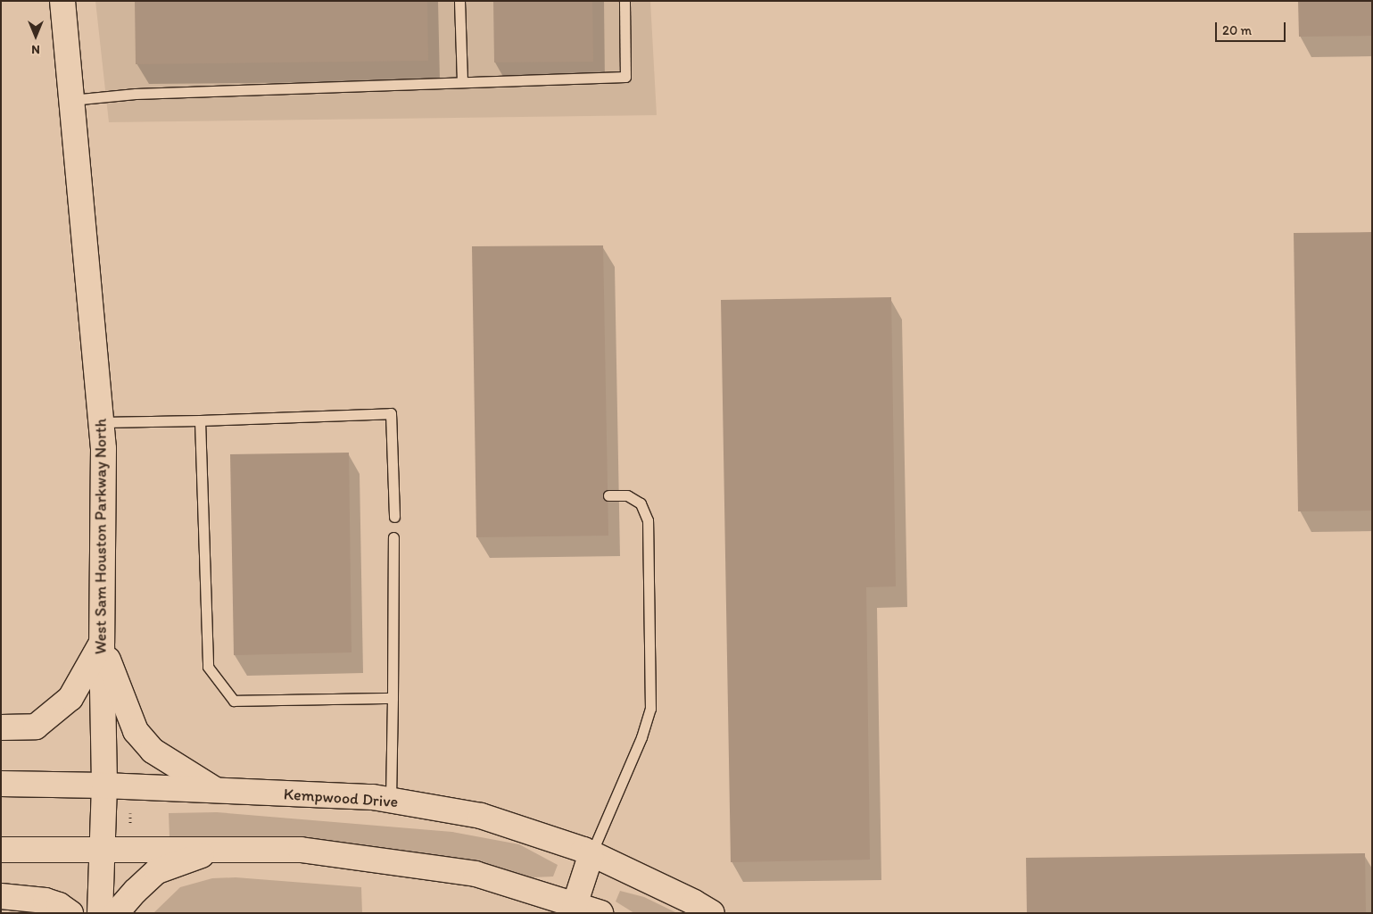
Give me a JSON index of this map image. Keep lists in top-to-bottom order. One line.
{"streets":{"main road":["West Sam Houston Parkway North","Kempwood Drive"]},"crossings":[["West Sam Houston Parkway North","Kempwood Drive"]],"scale_bar":"20 m","north":"bottom"}
